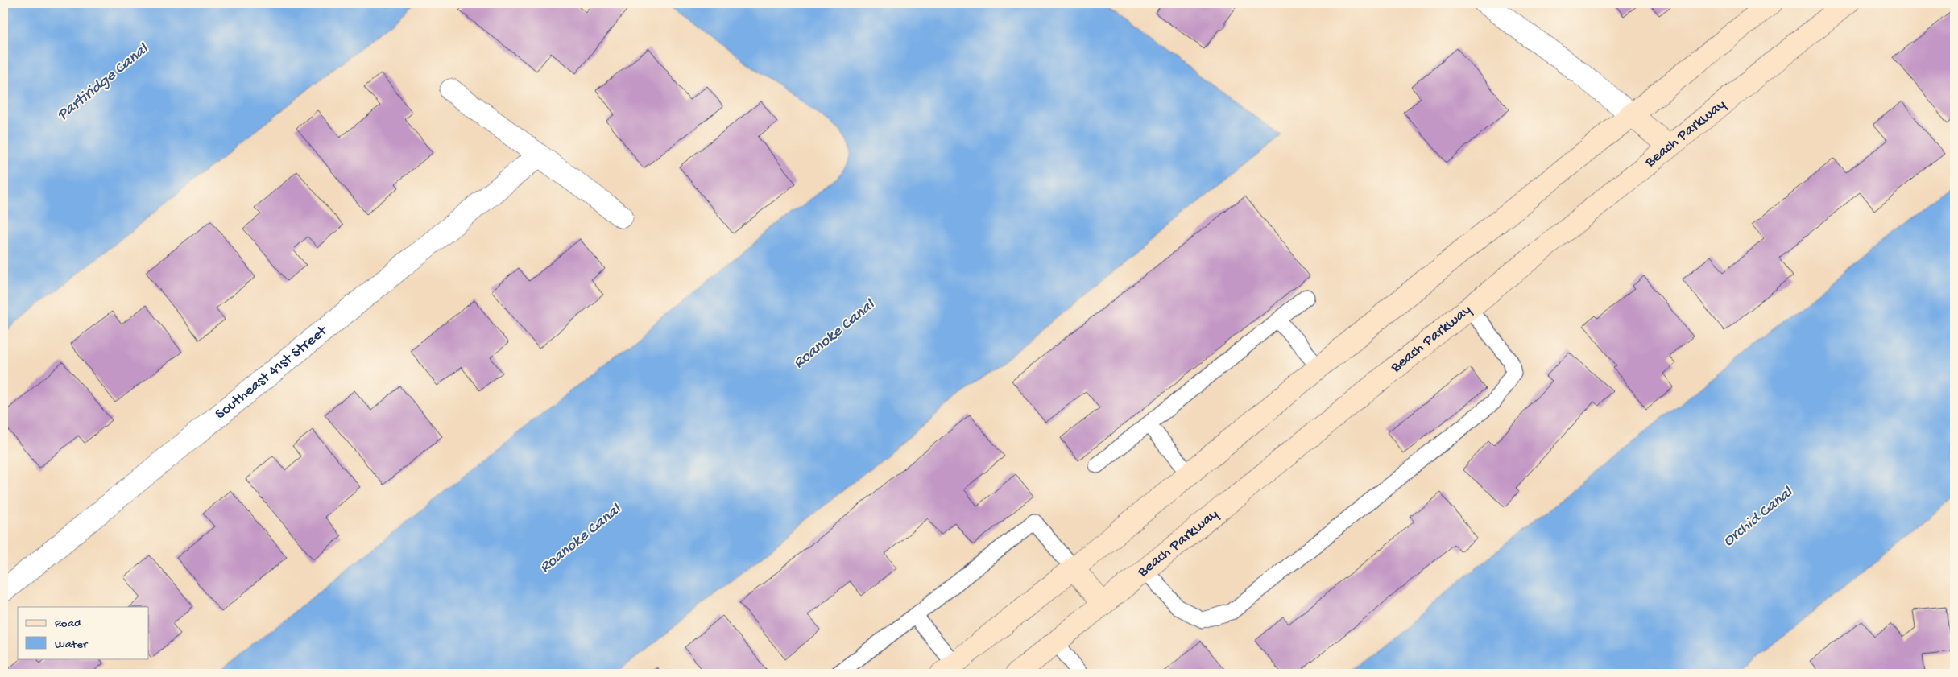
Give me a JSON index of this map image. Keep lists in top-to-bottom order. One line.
{"streets":{"street":["Beach Parkway","Southeast 41st Street"]},"water":["Partiridge Canal","Roanoke Canal","Orchid Canal"],"legend":["Road","Water"]}
